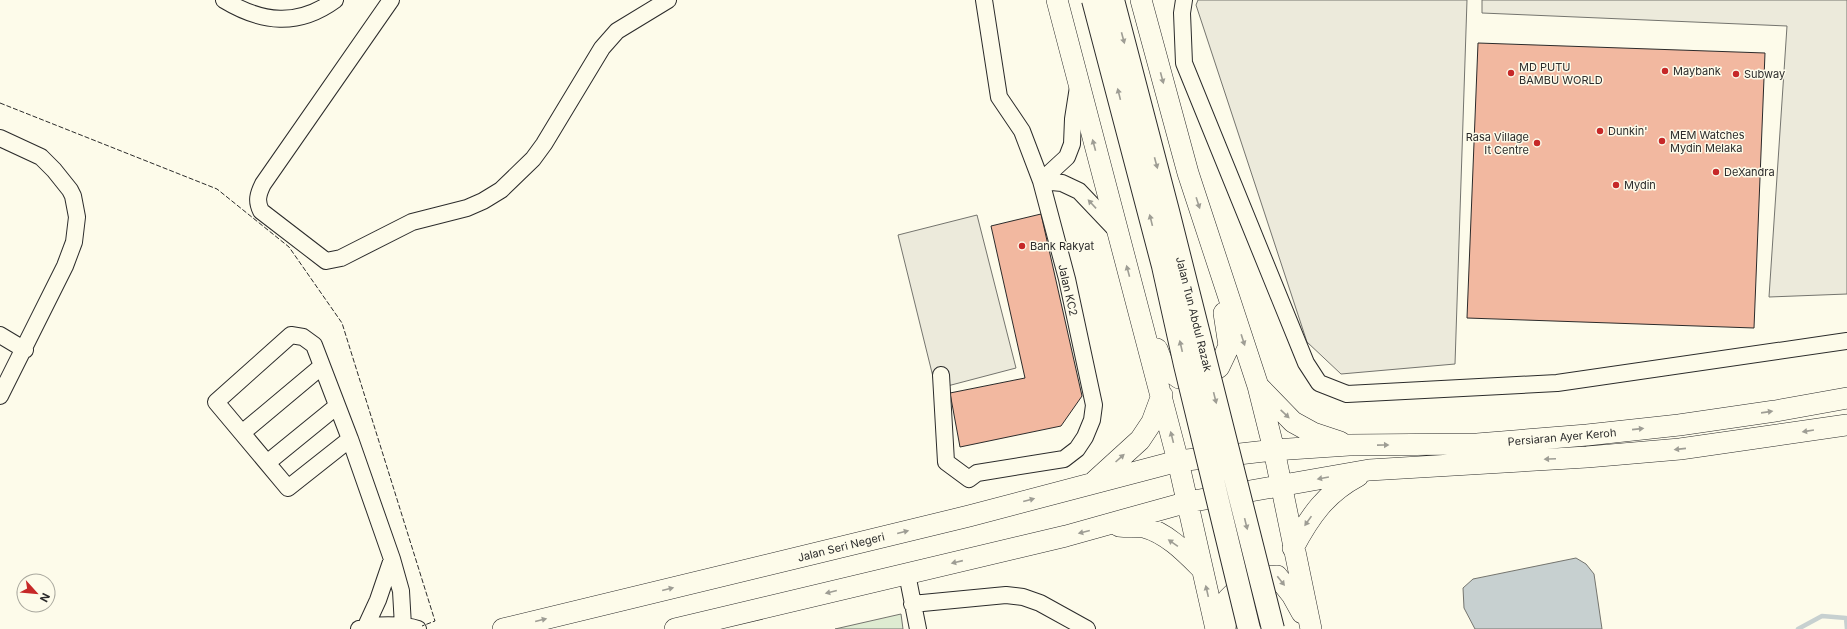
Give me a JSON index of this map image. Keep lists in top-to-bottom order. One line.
{"streets":{"highway":["Jalan Tun Abdul Razak"],"main road":["Persiaran Ayer Keroh","Jalan Seri Negeri"],"street":["Jalan KC2"]},"crossings":[["Persiaran Ayer Keroh","Jalan Seri Negeri"]],"places":["Maybank","MD PUTU BAMBU WORLD","Subway","Dunkin'","MEM Watches Mydin Melaka","Rasa Village It Centre","DeXandra","Mydin","Bank Rakyat"],"north":"bottom right"}
